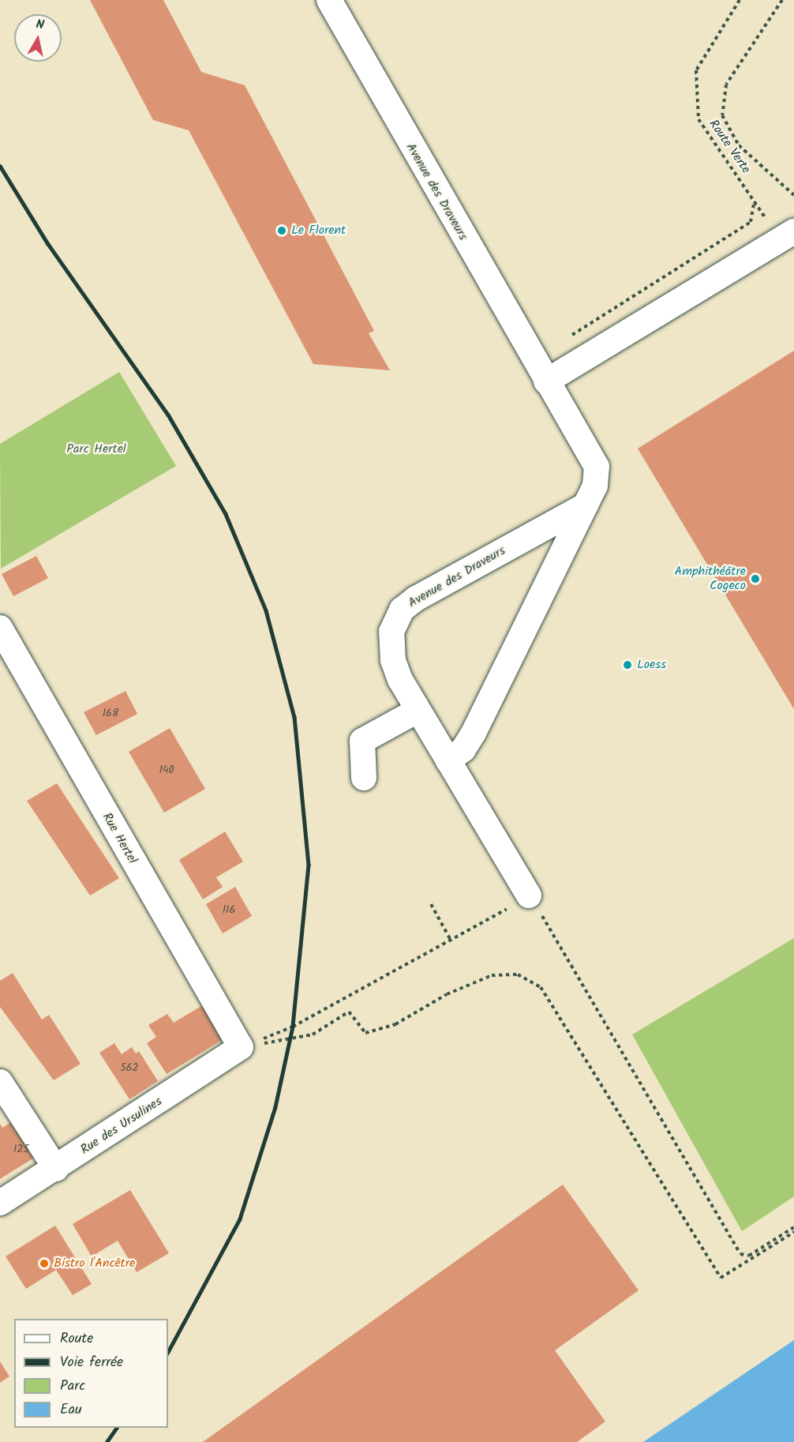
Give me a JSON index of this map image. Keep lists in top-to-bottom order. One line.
{"streets":{"street":["Avenue des Draveurs","Rue Hertel","Rue des Ursulines"],"path":["Route Verte"]},"crossings":[["Rue Hertel","Rue des Ursulines"]],"parks":["Parc Hertel"],"places":["Le Florent","Amphithéâtre Cogeco","Loess","Bistro l'Ancêtre"],"house_numbers":["168","140","116","562","125"],"legend":["Route","Voie ferrée","Parc","Eau"],"north":"top"}
